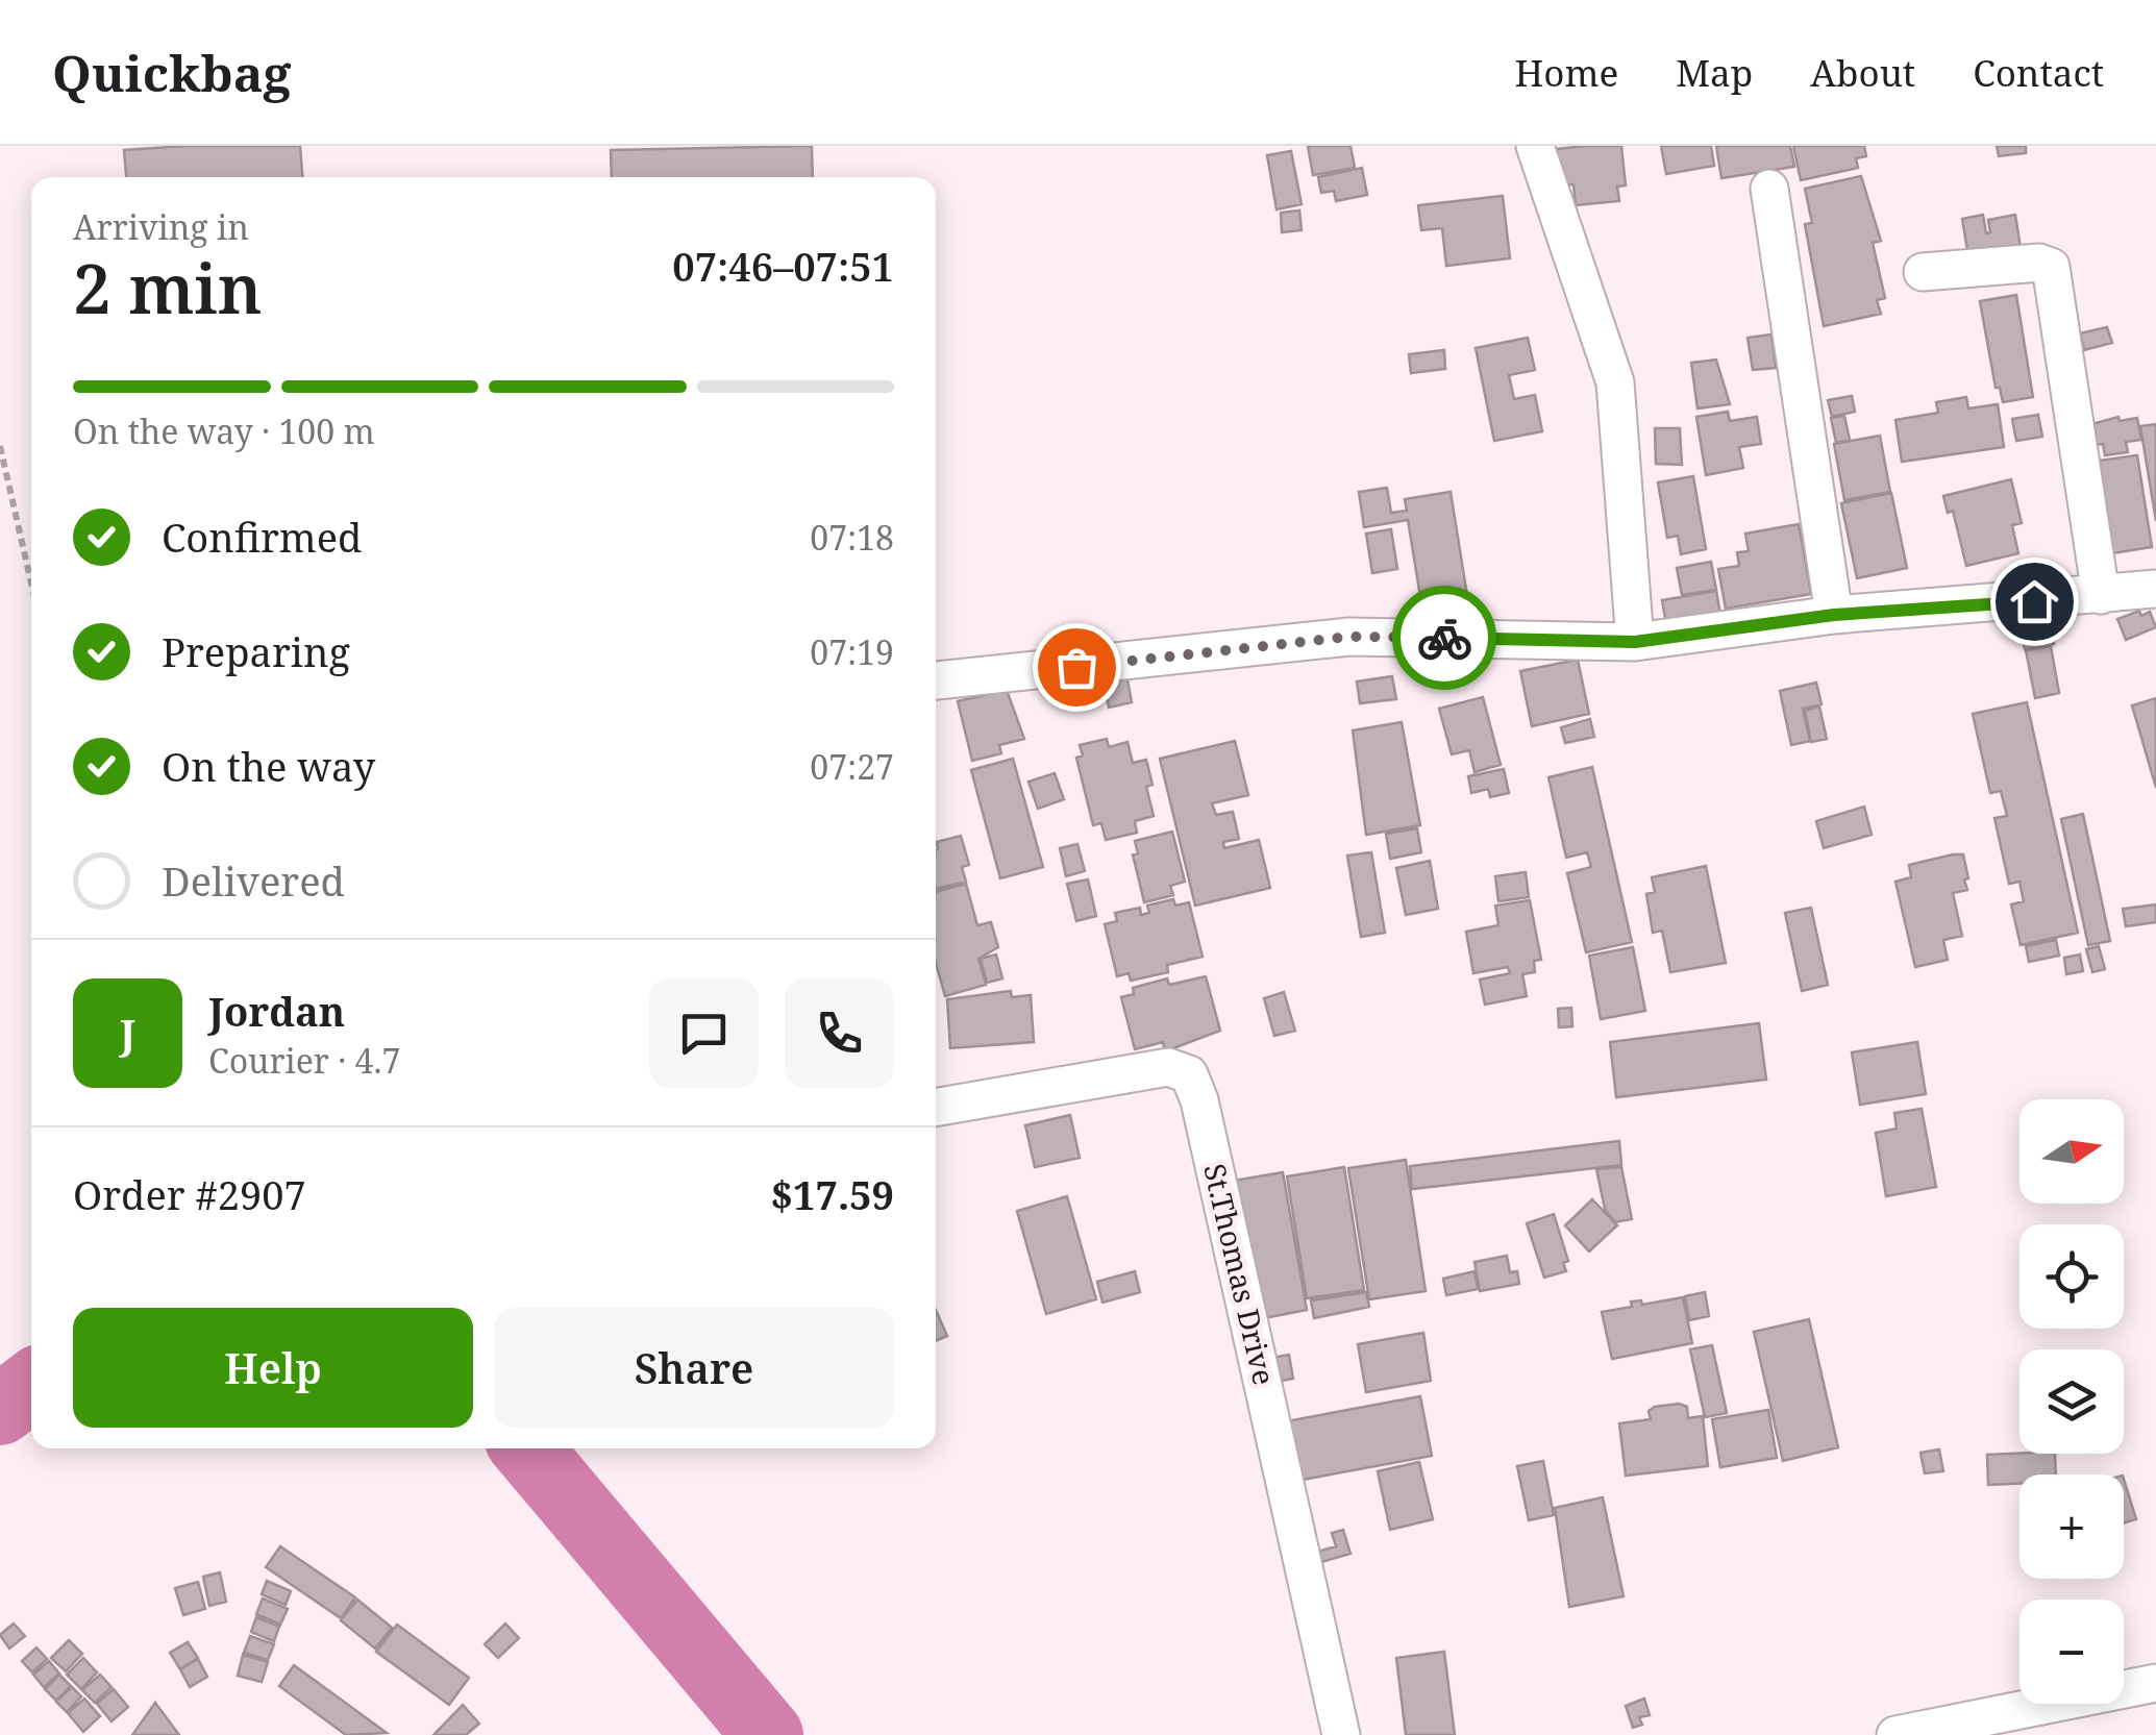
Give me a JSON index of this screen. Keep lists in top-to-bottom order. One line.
{"streets":{"street":["St.Thomas Drive"]},"north":"right","page":{"header":"Quickbag","nav":["Home","Map","About","Contact"],"heading":["2 min","Arriving in","07:46–07:51"],"panel":["Jordan","Courier · 4.7","Order #2907","$17.59"],"bar":"On the way · 100 m","list":[["Confirmed","07:18"],["Preparing","07:19"],["On the way","07:27"],"Delivered"],"round":"J","map_buttons":["+","−"],"buttons":["Help","Share"]}}
